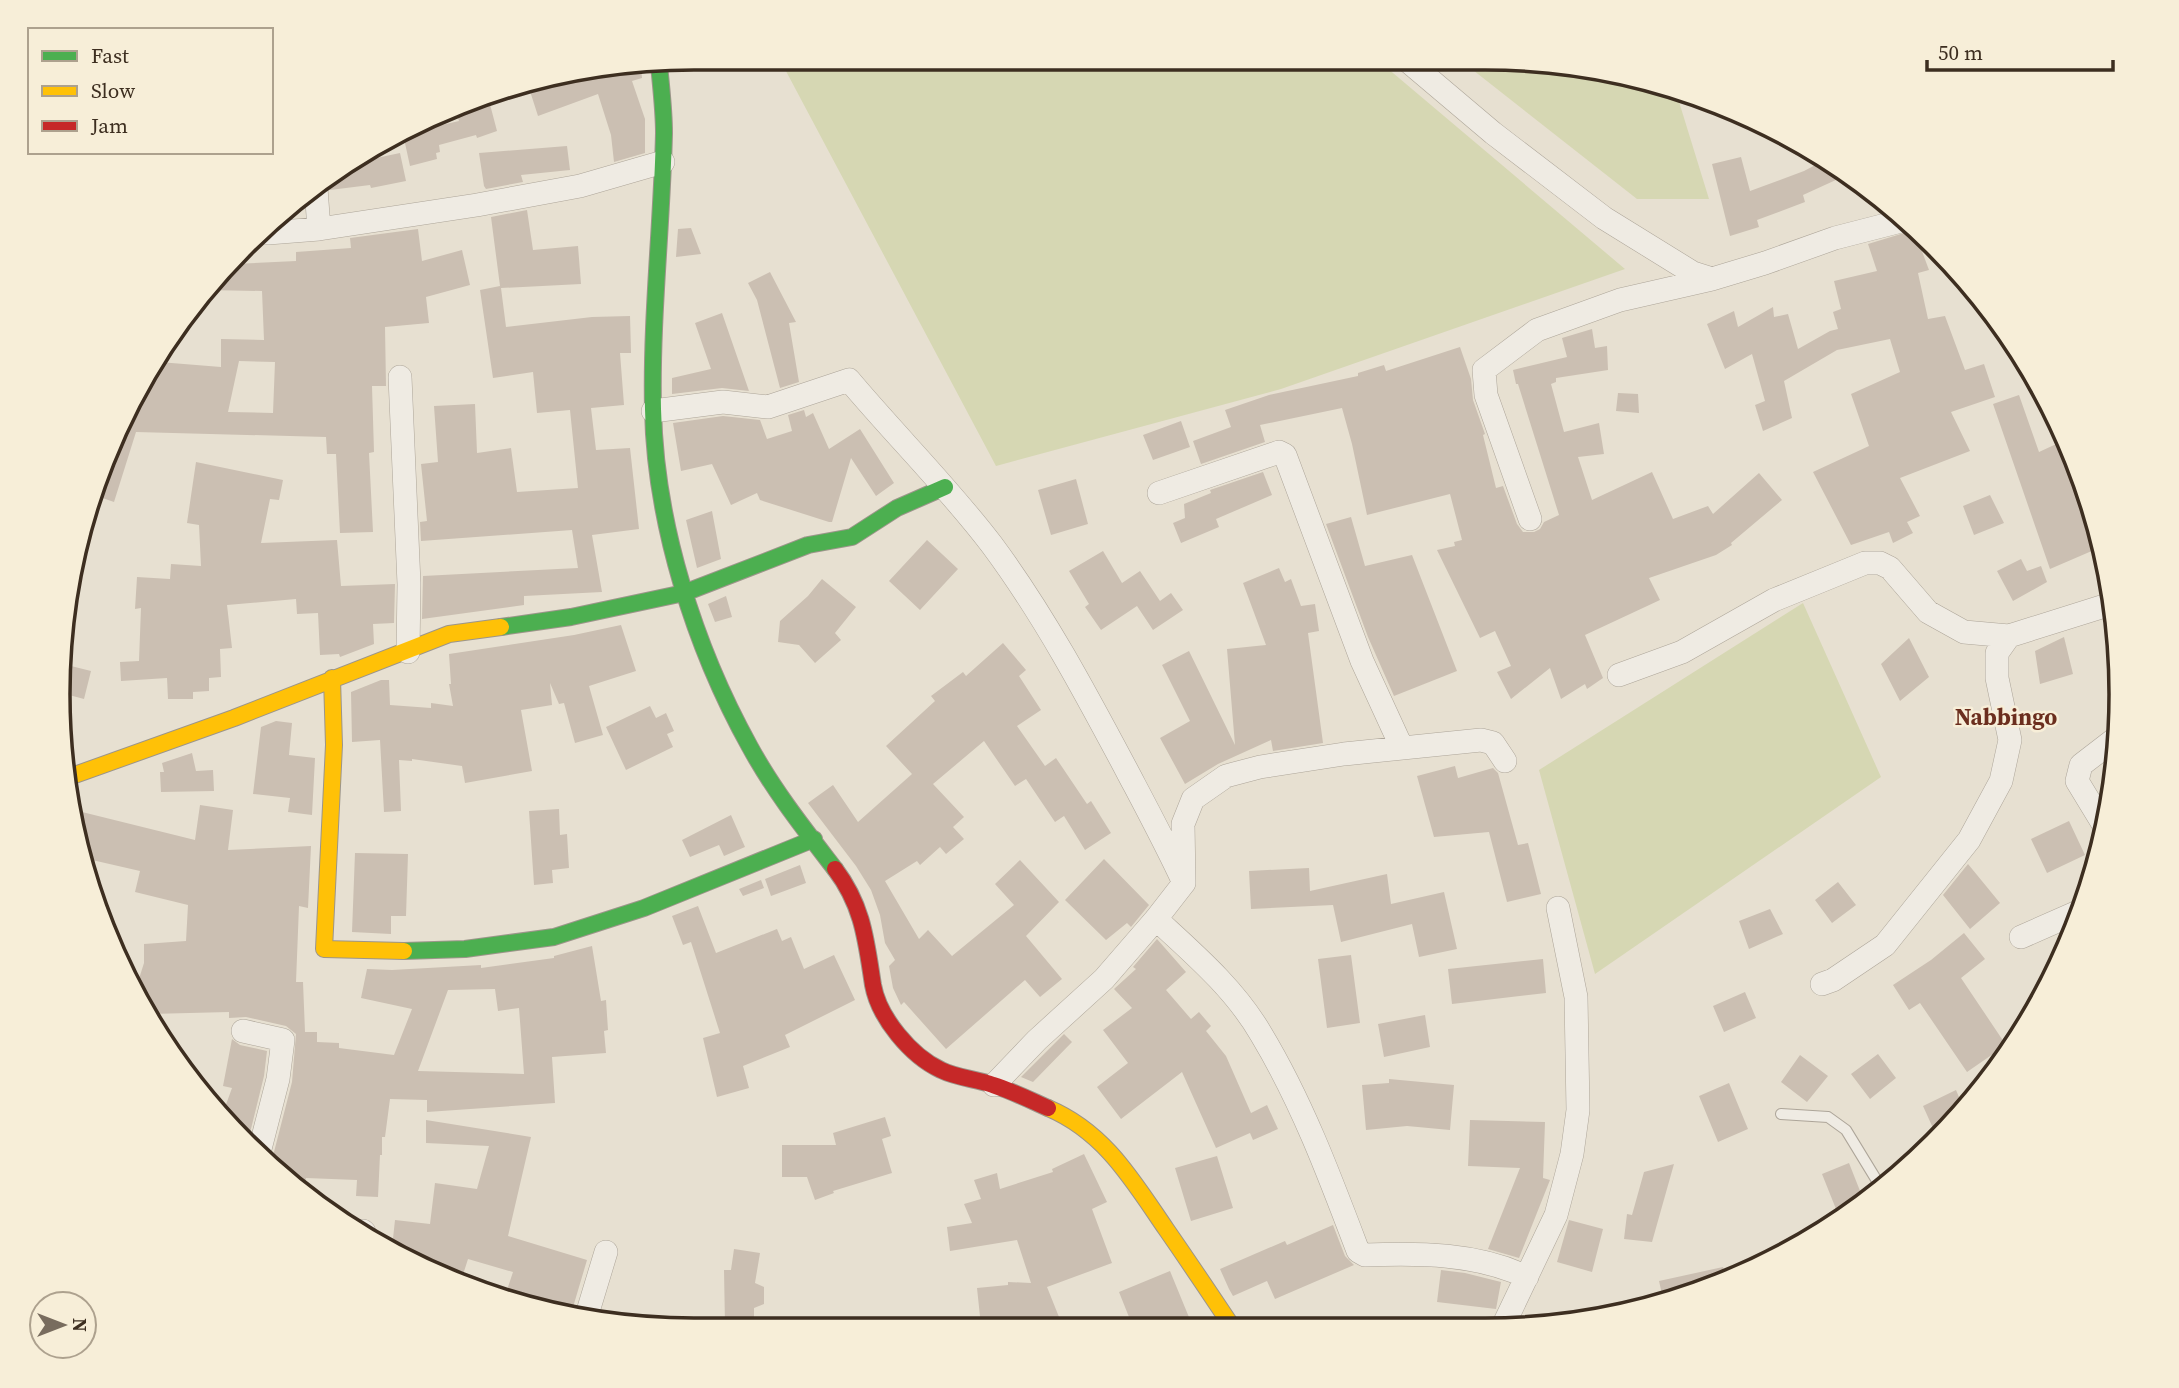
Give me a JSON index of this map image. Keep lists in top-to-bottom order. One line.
{"districts":["Nabbingo"],"legend":["Fast","Slow","Jam"],"scale_bar":"50 m","north":"right"}
